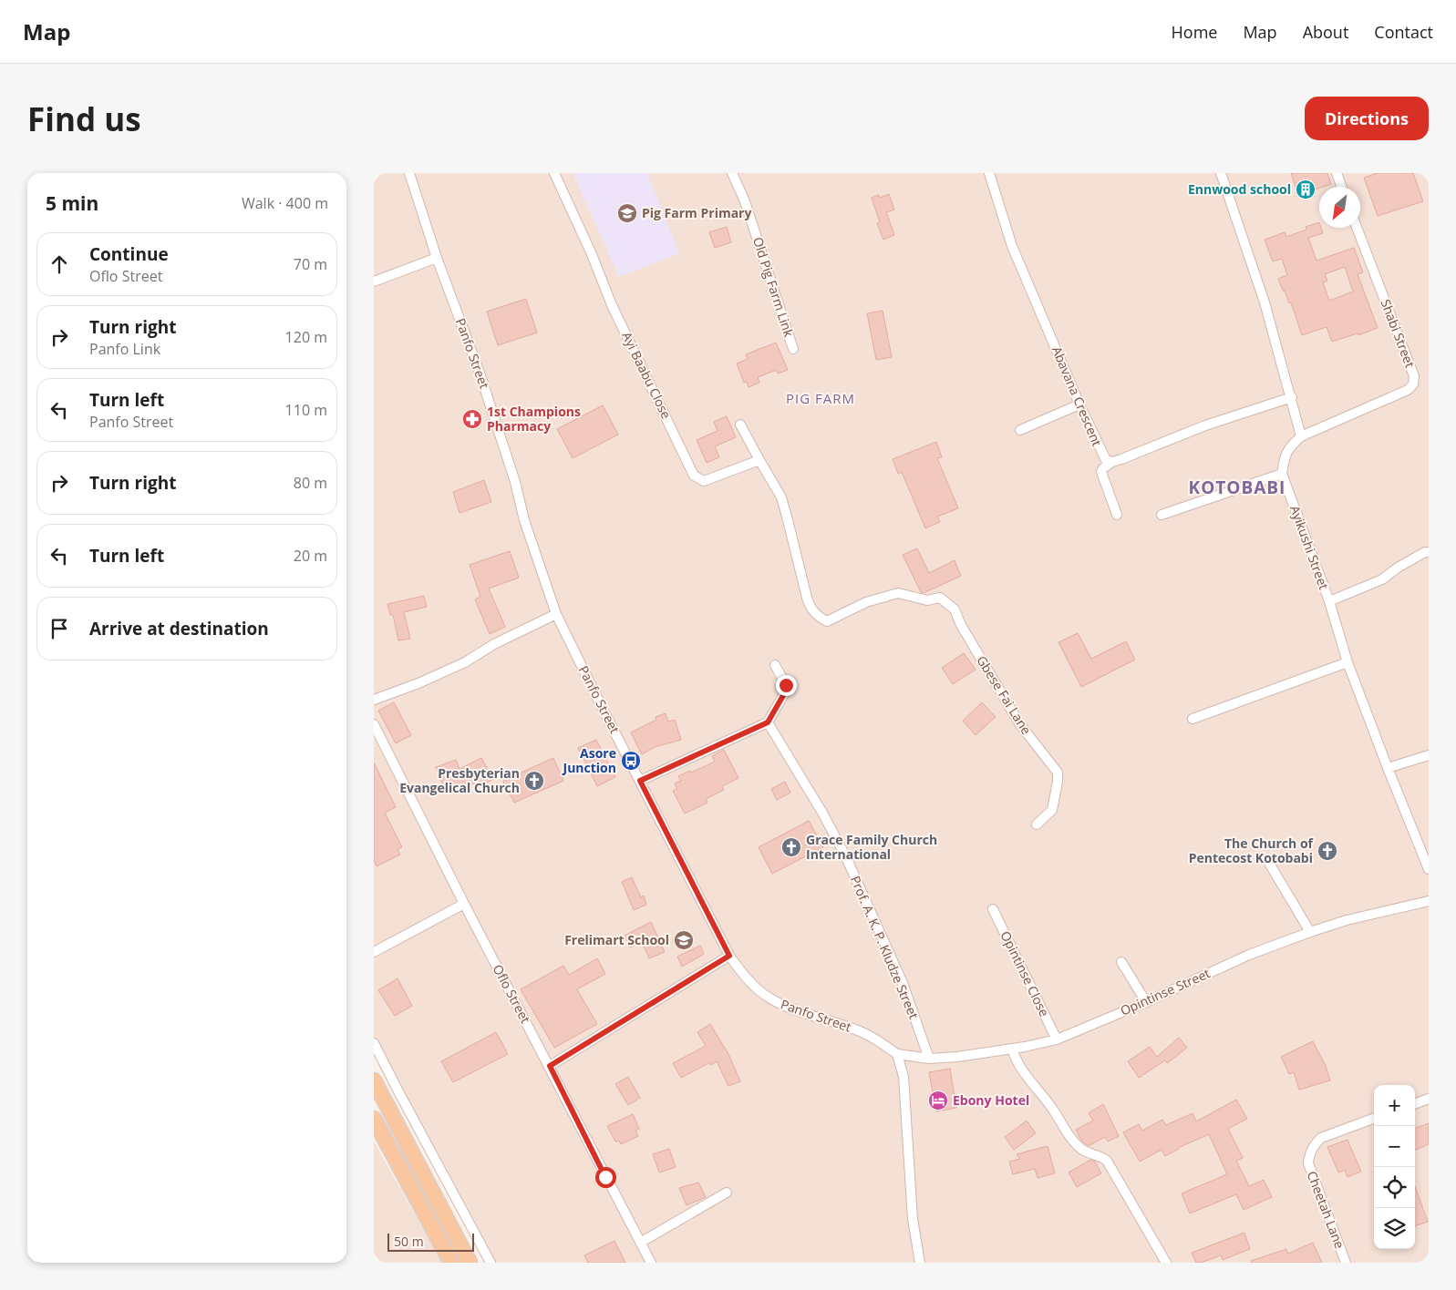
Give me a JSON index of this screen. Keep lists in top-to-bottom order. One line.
{"streets":{"street":["Old Pig Farm Link","Shabi Street","Panfo Street","Ayi Baabu Close","Abavana Crescent","Ayikushi Street","Gbese Fai Lane","Prof. A. K. P. Kludze Street","Opintinse Close","Opintinse Street","Oflo Street","Cheetah Lane"]},"crossings":[["Panfo Street","Opintinse Street"],["Ayi Baabu Close","Gbese Fai Lane"],["Prof. A. K. P. Kludze Street","Opintinse Street"],["Opintinse Close","Opintinse Street"]],"districts":["PIG FARM","KOTOBABI"],"places":{"building":["Ennwood school"],"school or university":["Pig Farm Primary","Frelimart School"],"pharmacy":["1st Champions Pharmacy"],"bus stop":["Asore Junction"],"church":["Presbyterian Evangelical Church","Grace Family Church International","The Church of Pentecost Kotobabi"],"hotel":["Ebony Hotel"]},"scale_bar":"50 m","north":"bottom left","page":{"header":"Map","nav":["Home","Map","About","Contact"],"buttons":"Directions","title":"Find us","heading":["5 min","Walk · 400 m"],"list":[["Continue","Oflo Street","70 m"],["Turn right","Panfo Link","120 m"],["Turn left","Panfo Street","110 m"],["Turn right","80 m"],["Turn left","20 m"],"Arrive at destination"],"map_buttons":["+","−"],"scale":"50 m"}}
